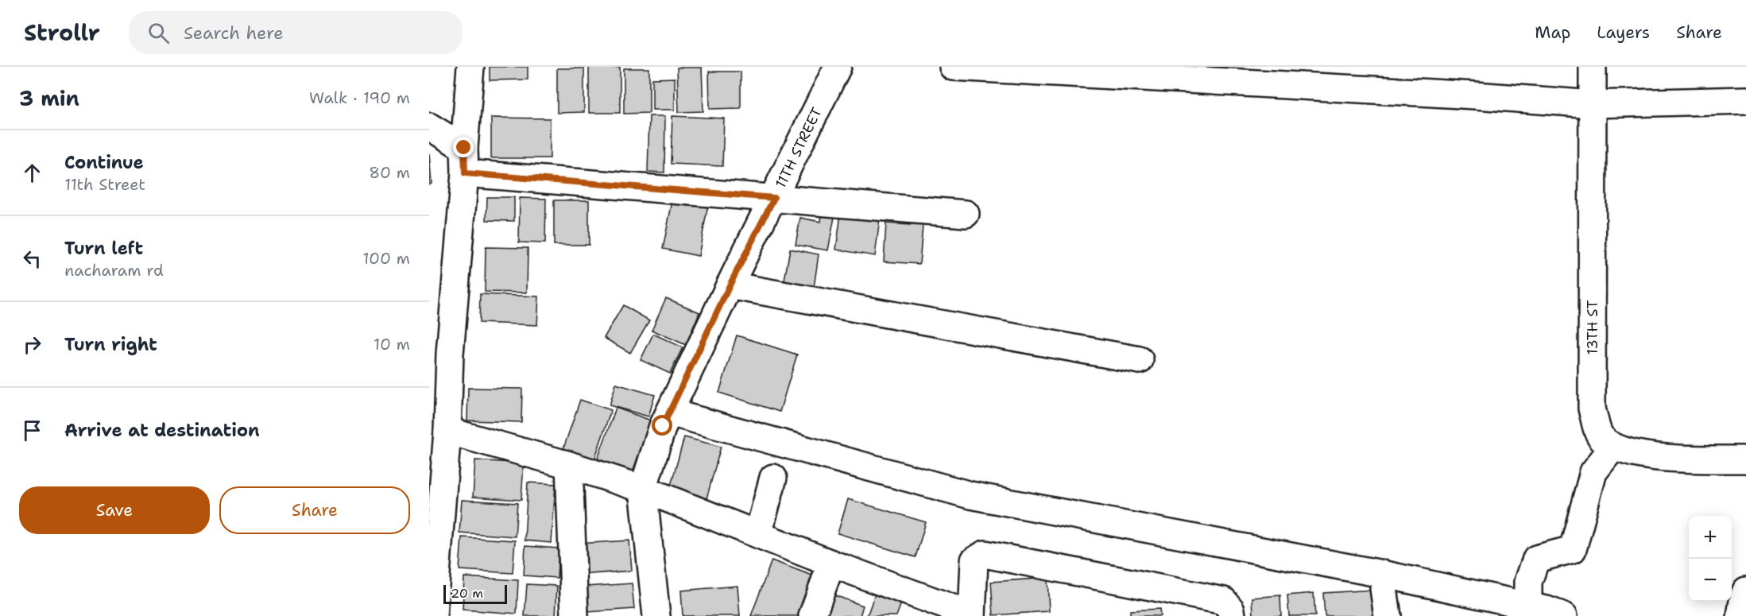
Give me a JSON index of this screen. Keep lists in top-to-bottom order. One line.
{"streets":{"street":["11TH STREET","13TH ST"]},"scale_bar":"20 m","page":{"header":"Strollr","search":"Search here","nav":["Map","Layers","Share"],"heading":["3 min","Walk · 190 m"],"list":[["Continue","11th Street","80 m"],["Turn left","nacharam rd","100 m"],["Turn right","10 m"],"Arrive at destination"],"buttons":["Save","Share"],"map_buttons":["+","−"],"scale":"20 m"}}
